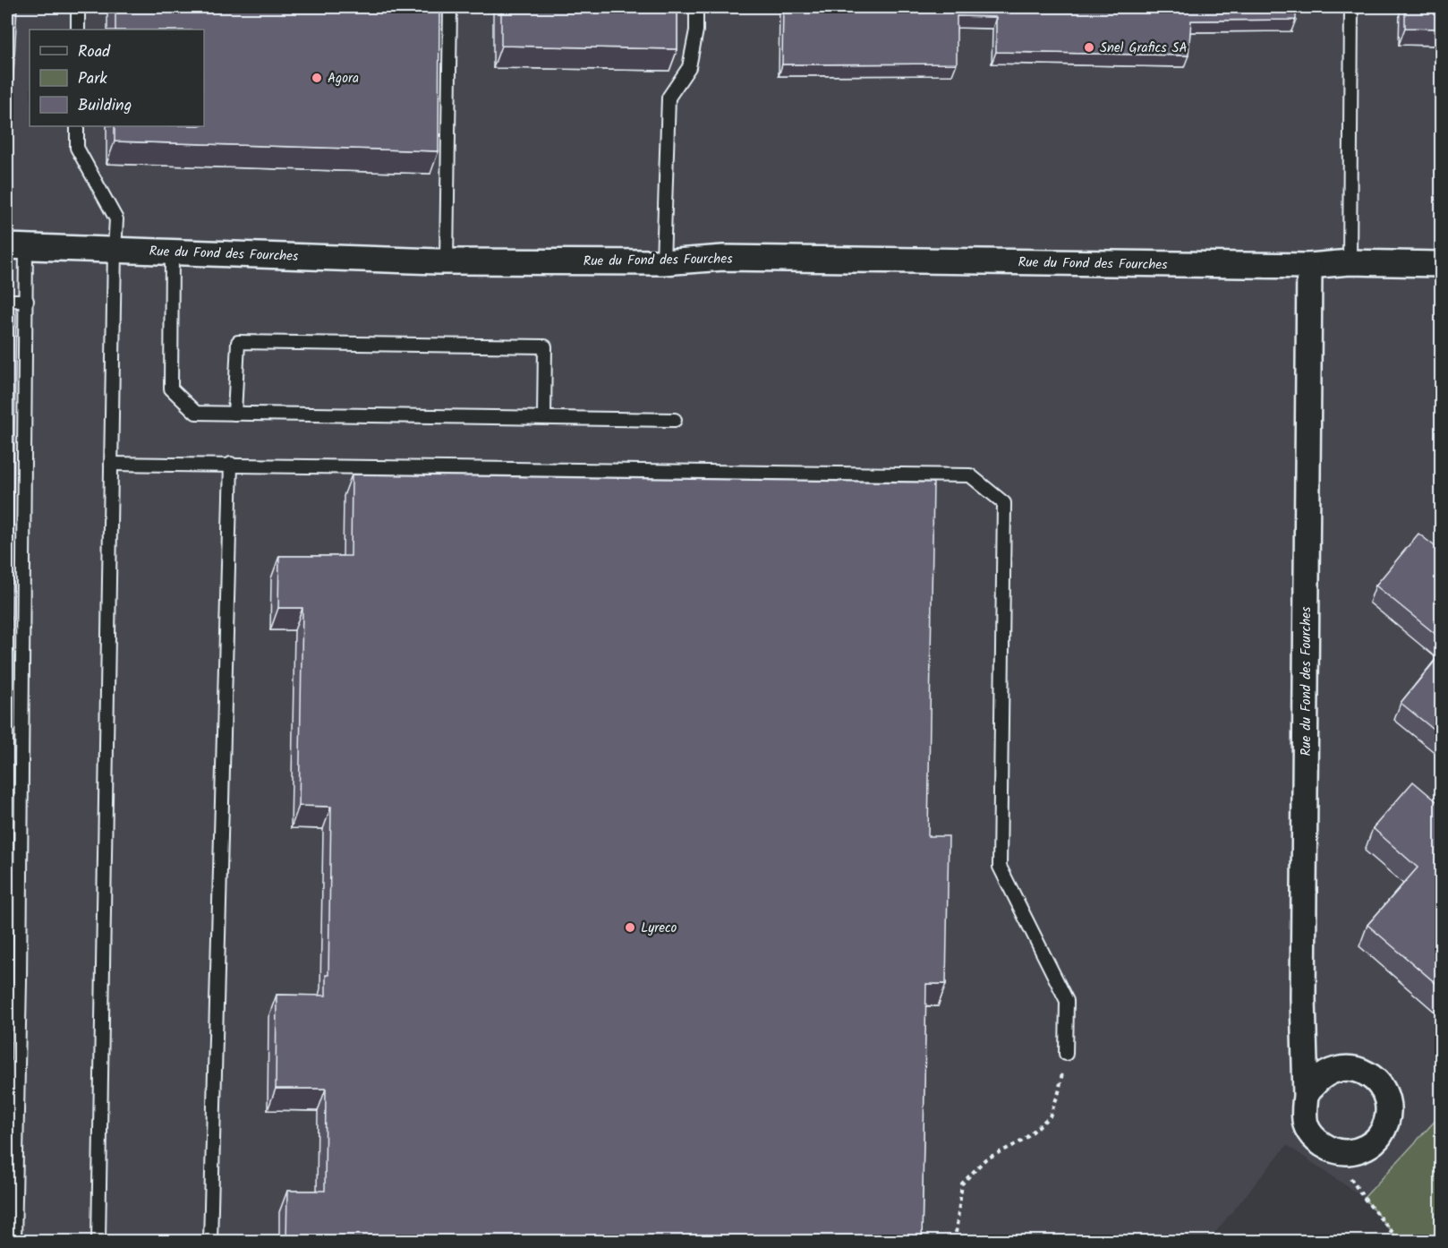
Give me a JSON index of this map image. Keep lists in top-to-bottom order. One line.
{"streets":{"street":["Rue du Fond des Fourches"]},"places":["Snel Grafics SA","Agora","Lyreco"],"legend":["Road","Park","Building"]}
